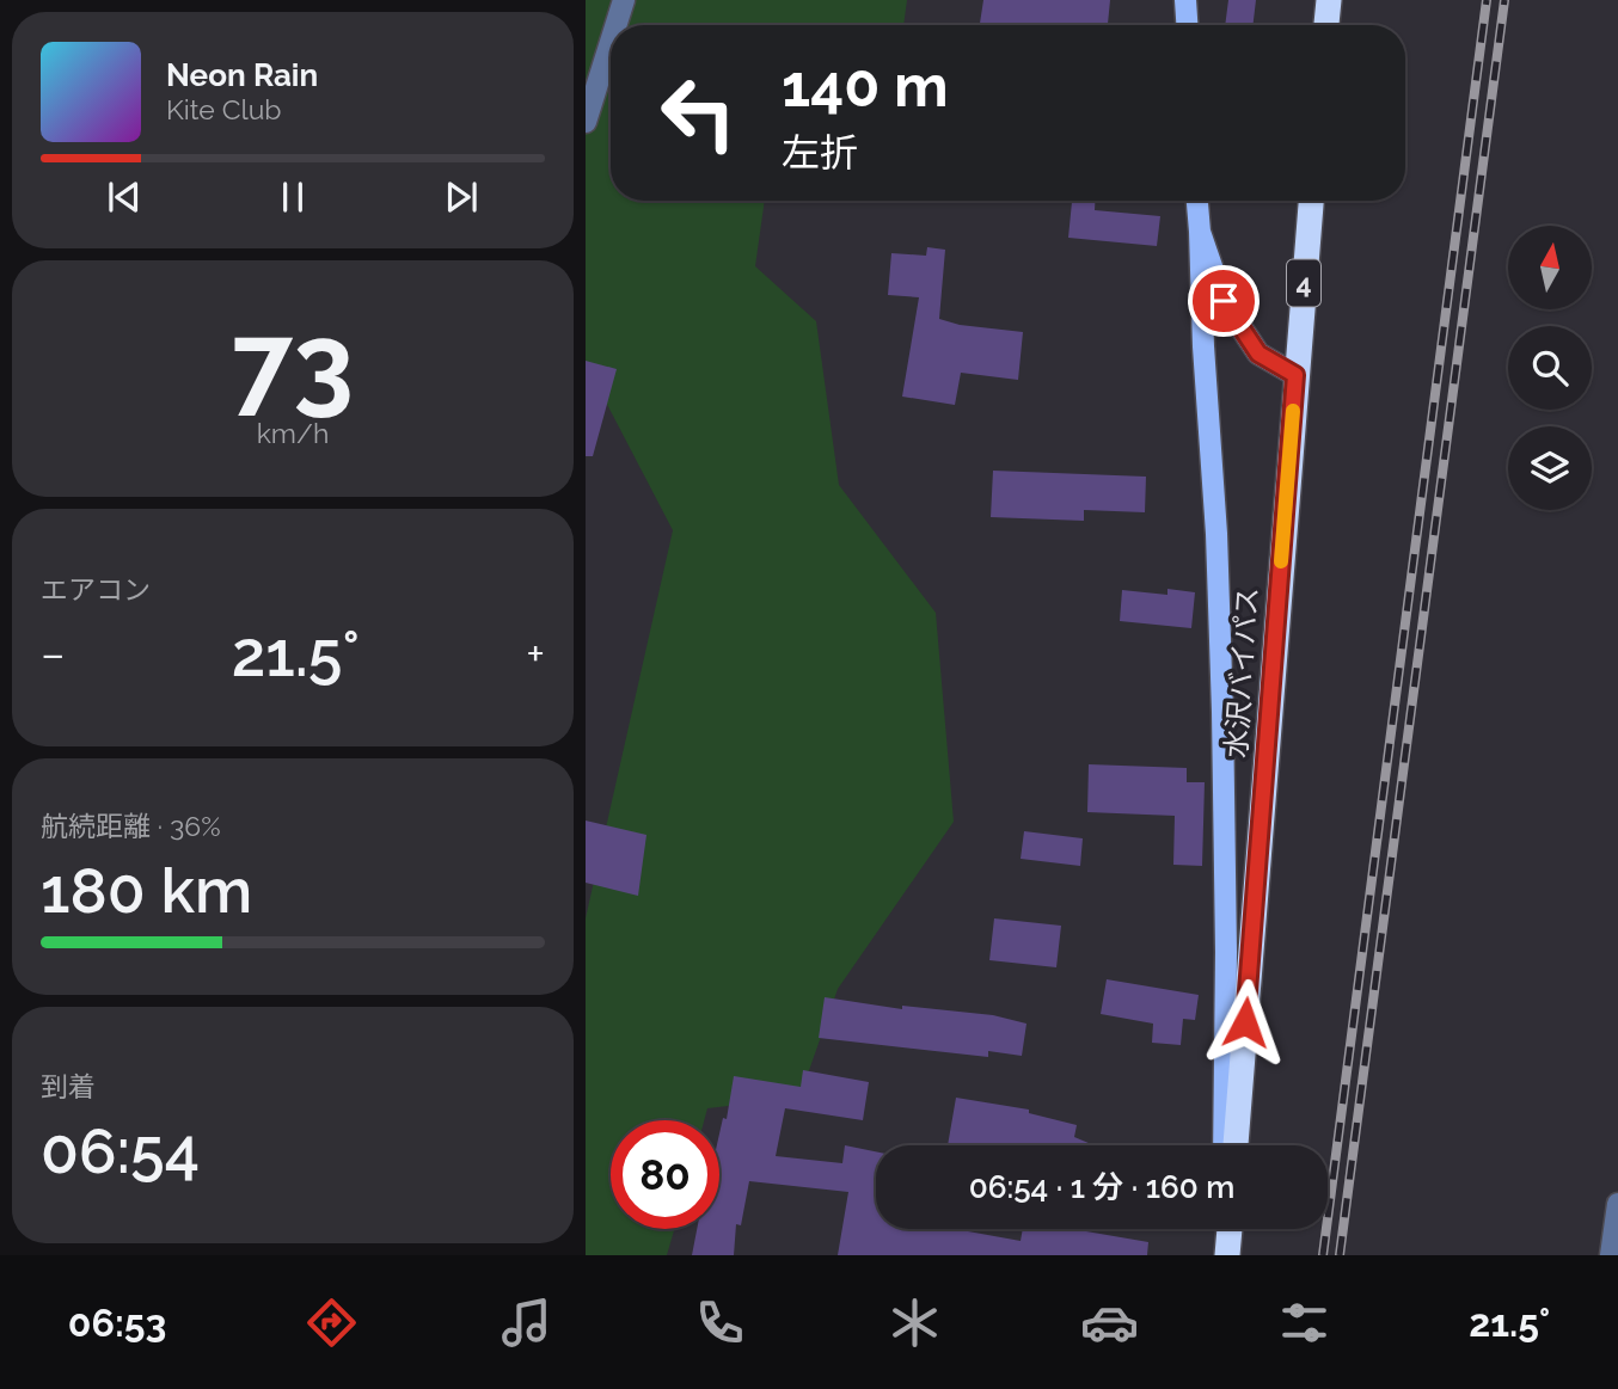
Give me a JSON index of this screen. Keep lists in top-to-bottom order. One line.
{"streets":{"highway":["4","水沢バイパス"]},"north":"top","page":{"turn":["140 m","左折"],"song":["Neon Rain","Kite Club"],"tile":[["73","km/h"],"エアコン",["航続距離 · 36%","180 km"],["到着","06:54"]],"heat":["−","21.5°","+"],"limit":"80","trip":"06:54 · 1 分 · 160 m","tabs":["06:53","21.5°"]}}
